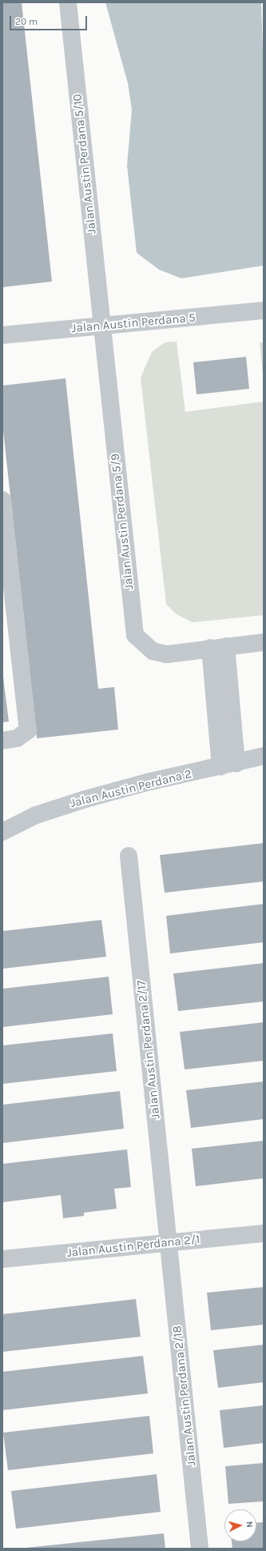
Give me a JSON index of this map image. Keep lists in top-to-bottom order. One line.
{"streets":{"street":["Jalan Austin Perdana 5/10","Jalan Austin Perdana 5","Jalan Austin Perdana 5/9","Jalan Austin Perdana 2","Jalan Austin Perdana 2/17","Jalan Austin Perdana 2/1","Jalan Austin Perdana 2/18"]},"crossings":[["Jalan Austin Perdana 5/10","Jalan Austin Perdana 5"],["Jalan Austin Perdana 5/10","Jalan Austin Perdana 5/9"],["Jalan Austin Perdana 5","Jalan Austin Perdana 5/9"],["Jalan Austin Perdana 2/17","Jalan Austin Perdana 2/1"],["Jalan Austin Perdana 2/17","Jalan Austin Perdana 2/18"],["Jalan Austin Perdana 2/1","Jalan Austin Perdana 2/18"]],"scale_bar":"20 m","north":"right"}
